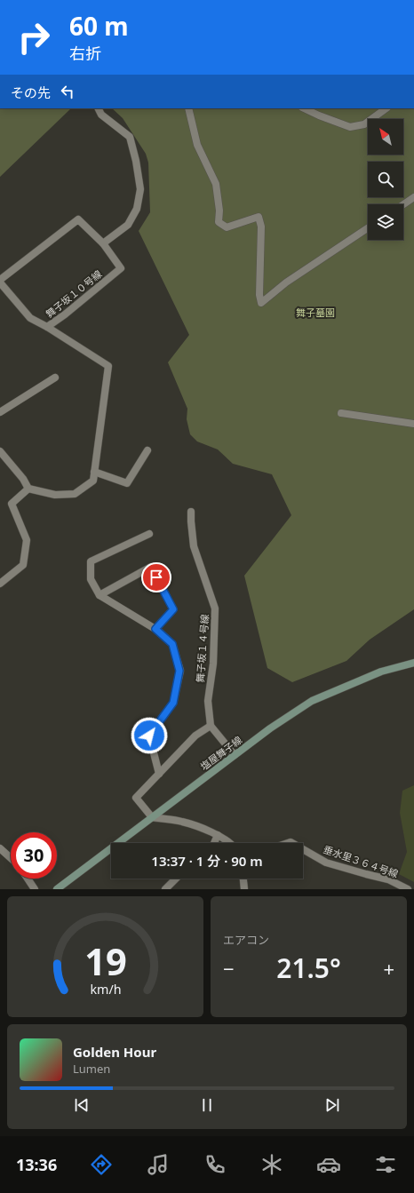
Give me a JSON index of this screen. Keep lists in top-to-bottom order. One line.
{"streets":{"street":["舞子坂１０号線","舞子坂１４号線","塩屋舞子線","垂水里３６４号線"]},"parks":["舞子墓園"],"north":"top left","page":{"turn":["60 m","右折"],"then":"その先","limit":"30","trip":"13:37 · 1 分 · 90 m","tile":"エアコン","heat":["−","21.5°","+"],"song":["Golden Hour","Lumen"],"tabs":"13:36","gauge":["19","km/h"]}}
